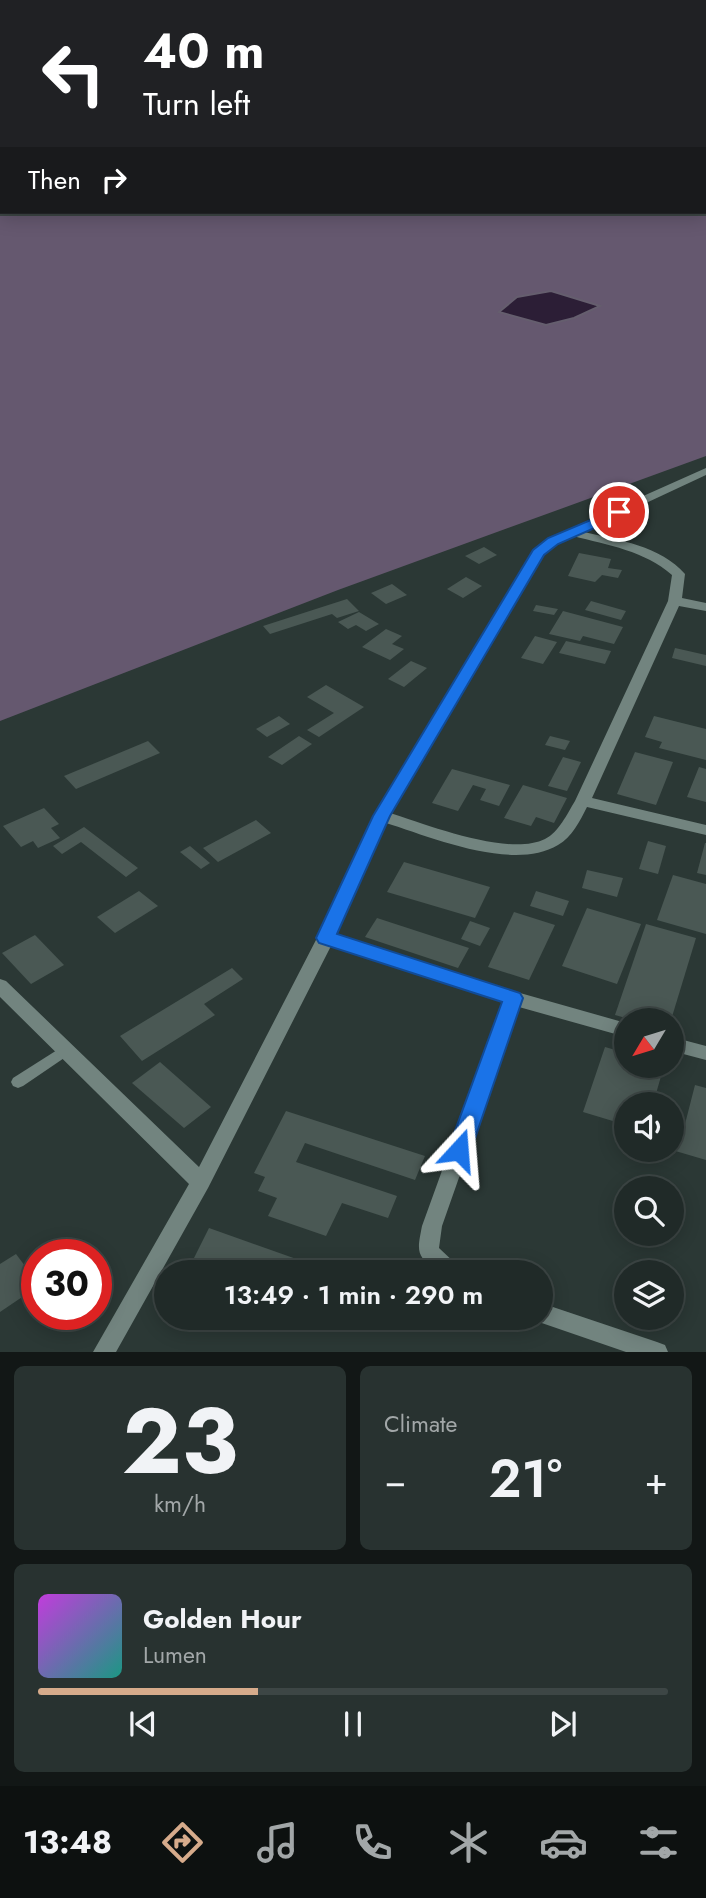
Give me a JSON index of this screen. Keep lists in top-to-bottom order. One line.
{"north":"bottom left","page":{"turn":["40 m","Turn left"],"then":"Then","limit":"30","trip":"13:49 · 1 min · 290 m","tile":[["23","km/h"],"Climate"],"heat":["−","21°","+"],"song":["Golden Hour","Lumen"],"tabs":"13:48"}}
